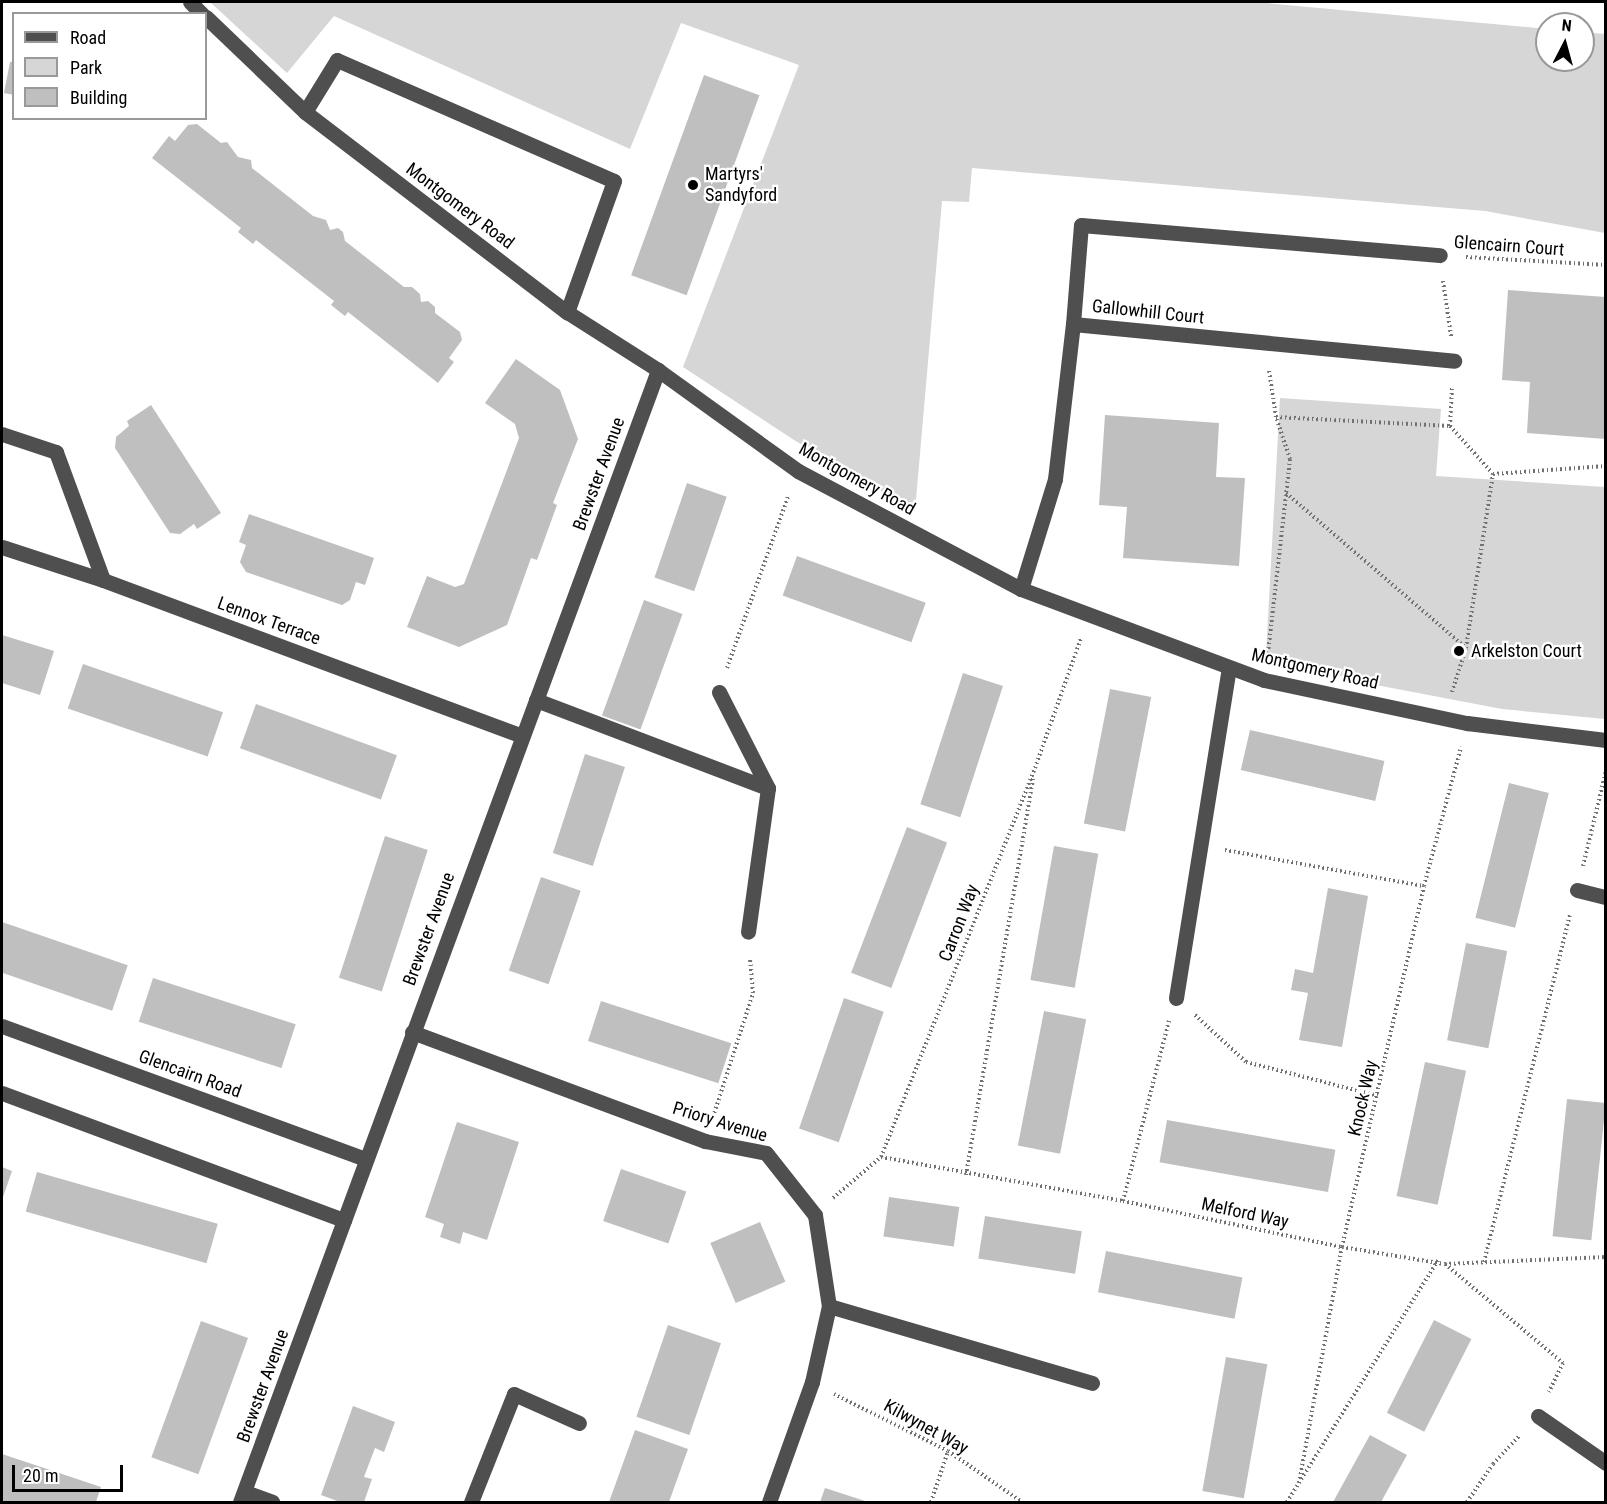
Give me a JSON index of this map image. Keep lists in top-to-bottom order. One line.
{"streets":{"street":["Montgomery Road","Gallowhill Court","Brewster Avenue","Lennox Terrace","Glencairn Road","Priory Avenue"],"path":["Glencairn Court","Carron Way","Knock Way","Melford Way","Kilwynet Way"]},"crossings":[["Montgomery Road","Gallowhill Court"],["Montgomery Road","Brewster Avenue"],["Montgomery Road","Carron Way"],["Montgomery Road","Knock Way"],["Glencairn Court","Gallowhill Court"],["Brewster Avenue","Lennox Terrace"],["Brewster Avenue","Glencairn Road"],["Brewster Avenue","Priory Avenue"],["Carron Way","Priory Avenue"],["Carron Way","Melford Way"],["Knock Way","Melford Way"],["Priory Avenue","Kilwynet Way"]],"places":["Martyrs' Sandyford","Arkelston Court"],"legend":["Road","Park","Building"],"scale_bar":"20 m","north":"top"}
